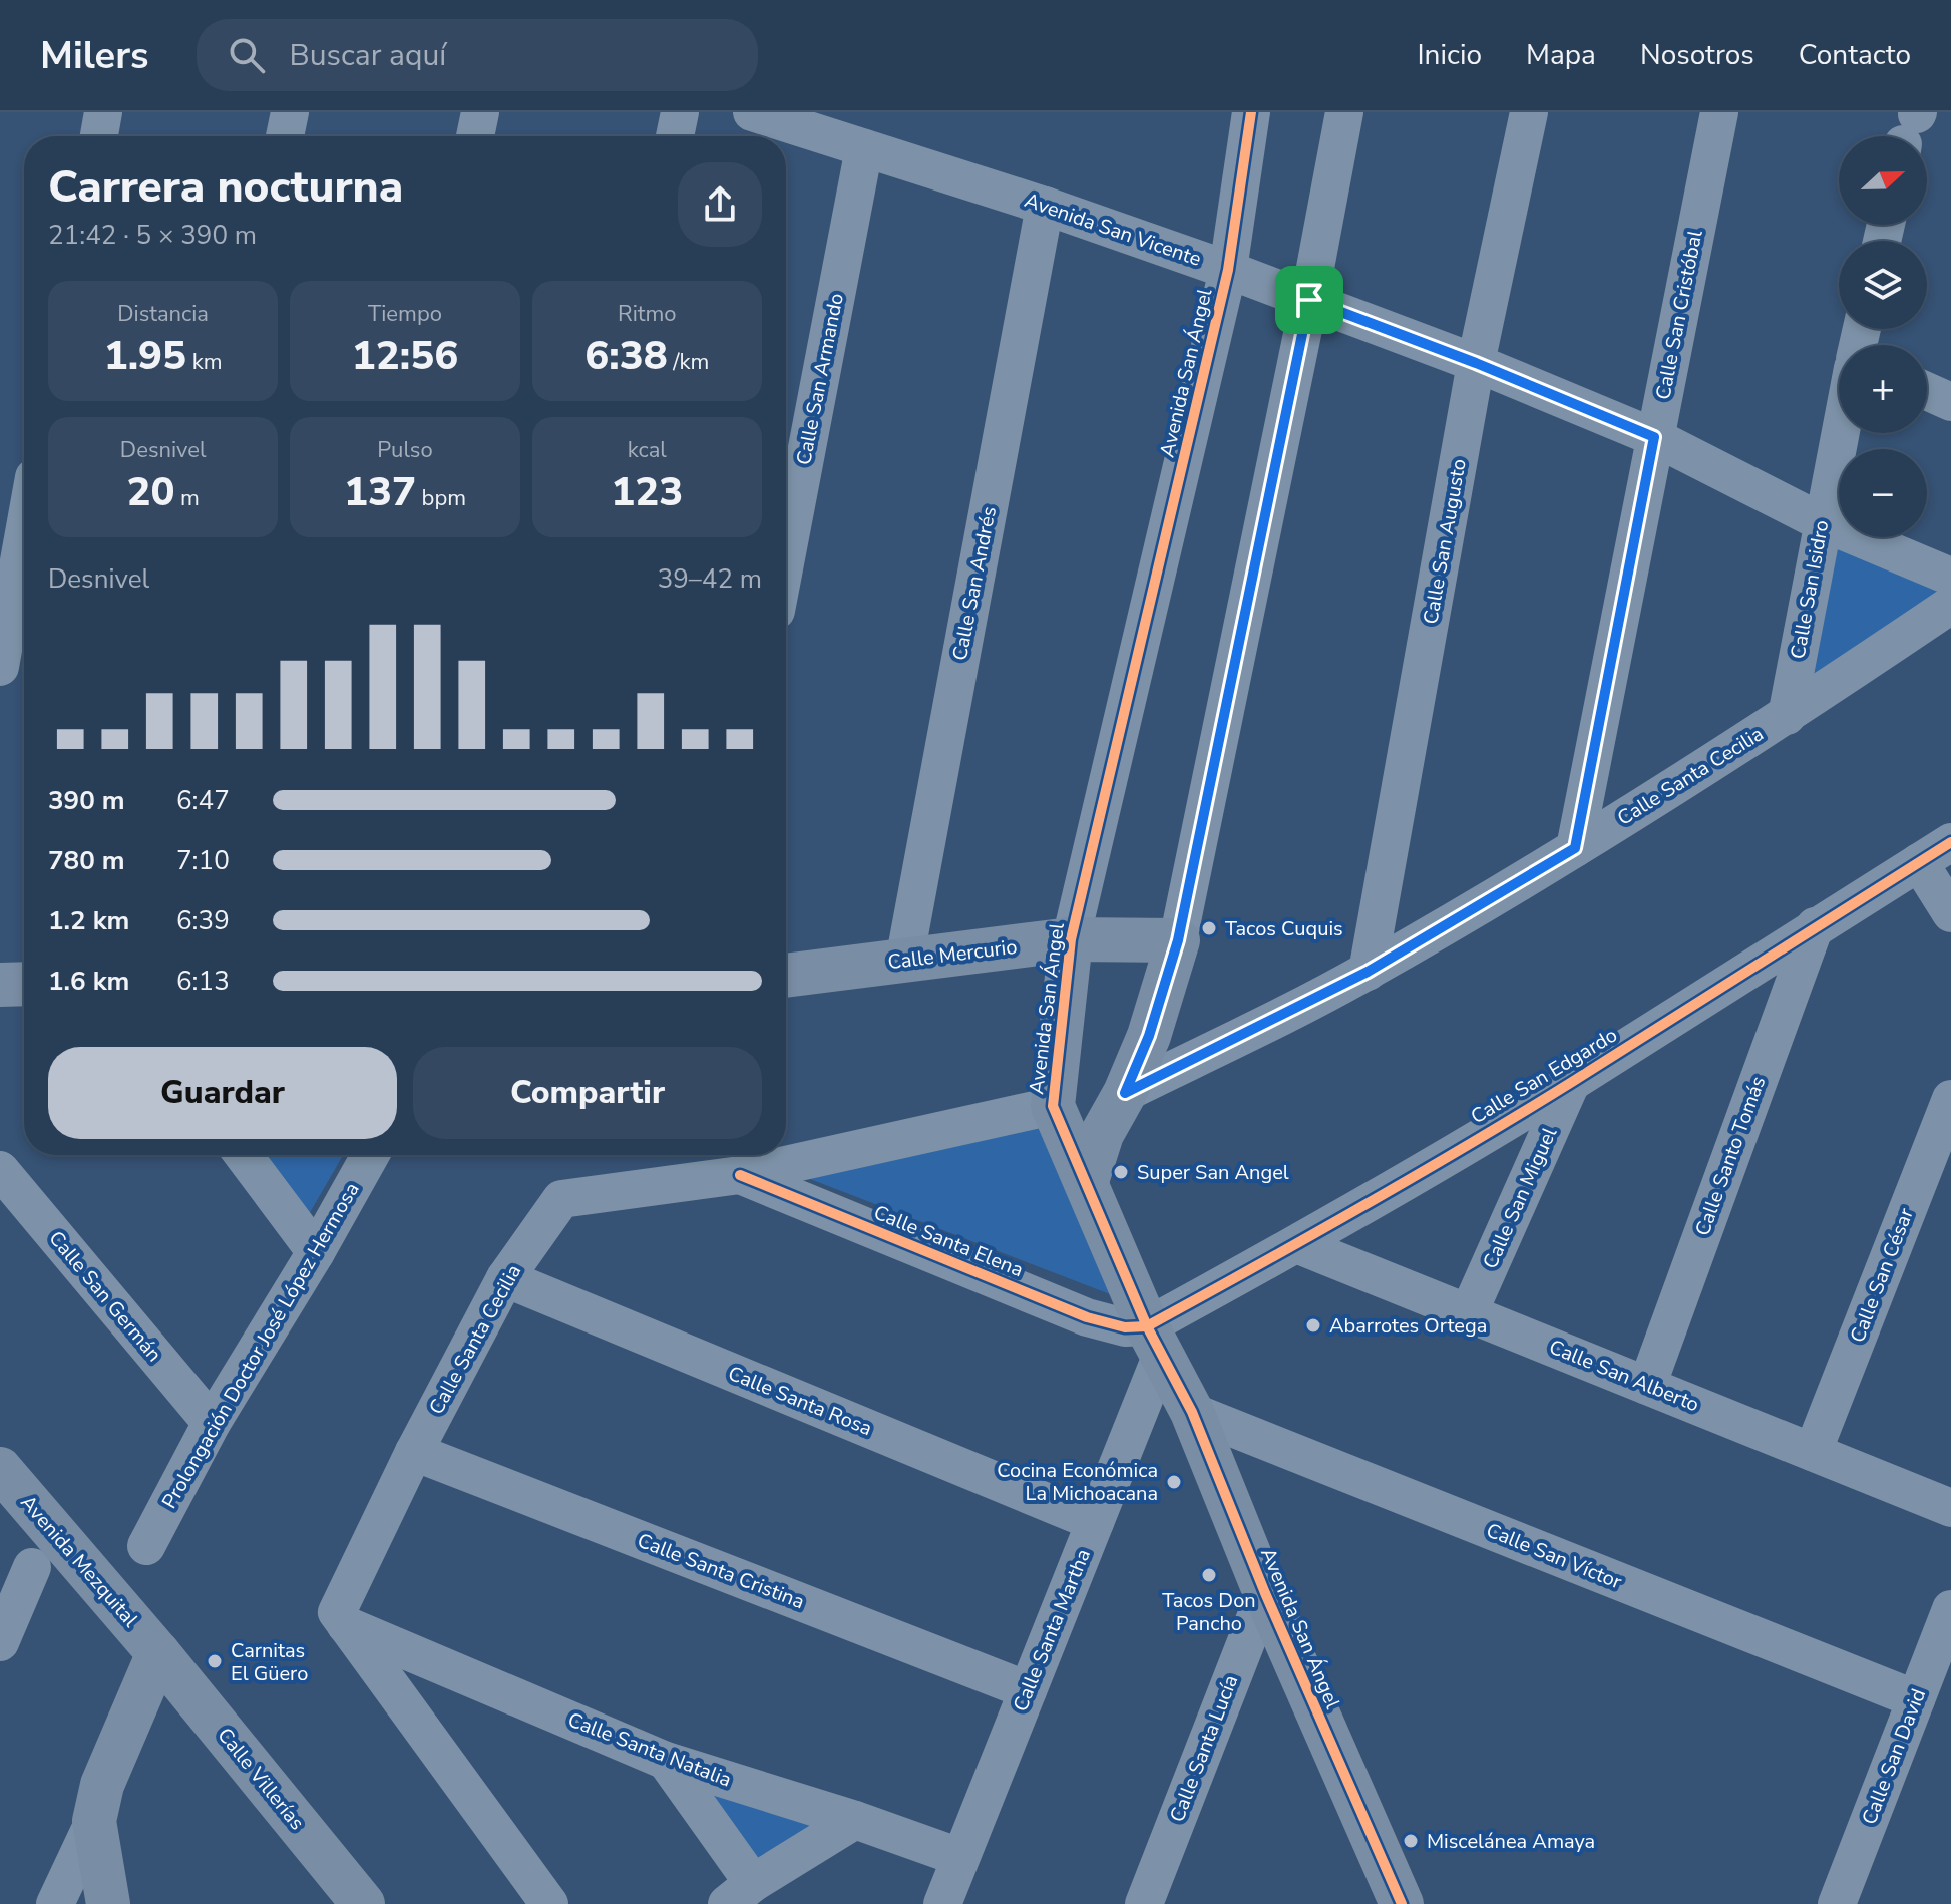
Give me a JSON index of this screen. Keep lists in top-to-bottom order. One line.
{"streets":{"street":["Avenida San Vicente","Calle San Cristóbal","Avenida San Ángel","Calle San Armando","Calle San Augusto","Calle San Andrés","Calle San Isidro","Calle Santa Cecilia","Calle Mercurio","Calle San Edgardo","Calle Santo Tomás","Calle San Miguel","Calle Santa Elena","Calle San César","Calle San Germán","Prolongación Doctor José López Hermosa","Calle San Alberto","Calle Santa Rosa","Calle San Víctor","Avenida Mezquital","Calle Santa Cristina","Calle Santa Martha","Calle Santa Lucía","Calle Santa Natalia","Calle San David","Calle Villerías"]},"crossings":[["Avenida San Vicente","Calle San Cristóbal"],["Avenida San Vicente","Avenida San Ángel"],["Avenida San Vicente","Calle San Armando"],["Avenida San Vicente","Calle San Augusto"],["Avenida San Vicente","Calle San Andrés"],["Avenida San Vicente","Calle San Isidro"],["Calle San Cristóbal","Calle Santa Cecilia"],["Avenida San Ángel","Calle Santa Cecilia"],["Avenida San Ángel","Calle Mercurio"],["Avenida San Ángel","Calle San Edgardo"],["Avenida San Ángel","Calle Santa Elena"],["Avenida San Ángel","Calle San Víctor"],["Avenida San Ángel","Calle Santa Martha"],["Avenida San Ángel","Calle Santa Lucía"],["Calle San Augusto","Calle Santa Cecilia"],["Calle San Andrés","Calle Mercurio"],["Calle San Isidro","Calle Santa Cecilia"],["Calle Santa Cecilia","Calle Santa Elena"],["Calle Santa Cecilia","Calle Santa Rosa"],["Calle Santa Cecilia","Calle Santa Cristina"],["Calle Santa Cecilia","Calle Santa Natalia"],["Calle San Edgardo","Calle Santo Tomás"],["Calle San Edgardo","Calle San Miguel"],["Calle San Edgardo","Calle Santa Elena"],["Calle San Edgardo","Calle San Alberto"],["Calle San Edgardo","Calle Santa Martha"],["Calle Santo Tomás","Calle San Alberto"],["Calle San Miguel","Calle San Alberto"],["Calle Santa Elena","Calle Santa Martha"],["Calle San César","Calle San Alberto"],["Calle San Germán","Prolongación Doctor José López Hermosa"],["Calle Santa Rosa","Calle Santa Martha"],["Calle San Víctor","Calle San David"],["Avenida Mezquital","Calle Villerías"],["Calle Santa Cristina","Calle Santa Martha"],["Calle Santa Martha","Calle Santa Natalia"]],"places":["Tacos Cuquis","Super San Angel","Abarrotes Ortega","Cocina Económica La Michoacana","Tacos Don Pancho","Carnitas El Güero","Miscelánea Amaya"],"north":"right","page":{"header":"Milers","search":"Buscar aquí","nav":["Inicio","Mapa","Nosotros","Contacto"],"map_buttons":["+","−"],"heading":["Carrera nocturna","21:42 · 5 × 390 m"],"stats":[["Distancia","1.95 km"],["Tiempo","12:56"],["Ritmo","6:38 /km"],["Desnivel","20 m"],["Pulso","137 bpm"],["kcal","123"]],"chart":["Desnivel","39–42 m"],"list":[{"name":"390 m","note":"6:47"},{"name":"780 m","note":"7:10"},{"name":"1.2 km","note":"6:39"},{"name":"1.6 km","note":"6:13"}],"buttons":["Guardar","Compartir"]}}
